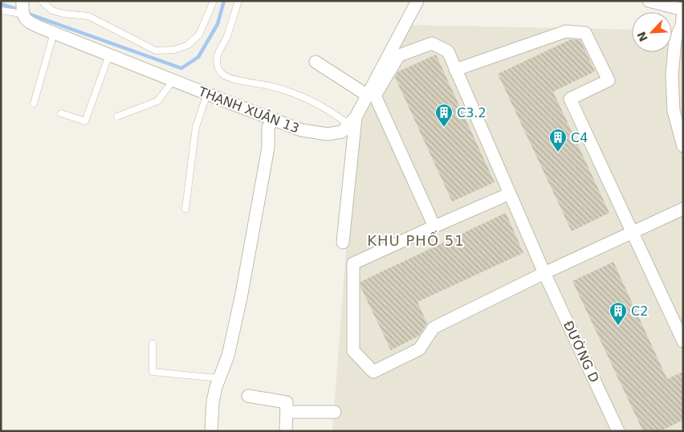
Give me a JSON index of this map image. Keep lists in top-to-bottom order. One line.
{"streets":{"street":["THẠNH XUÂN 13","ĐƯỜNG D"]},"districts":["KHU PHỐ 51"],"places":{"building":["C3.2","C4","С2"]},"north":"bottom left"}
